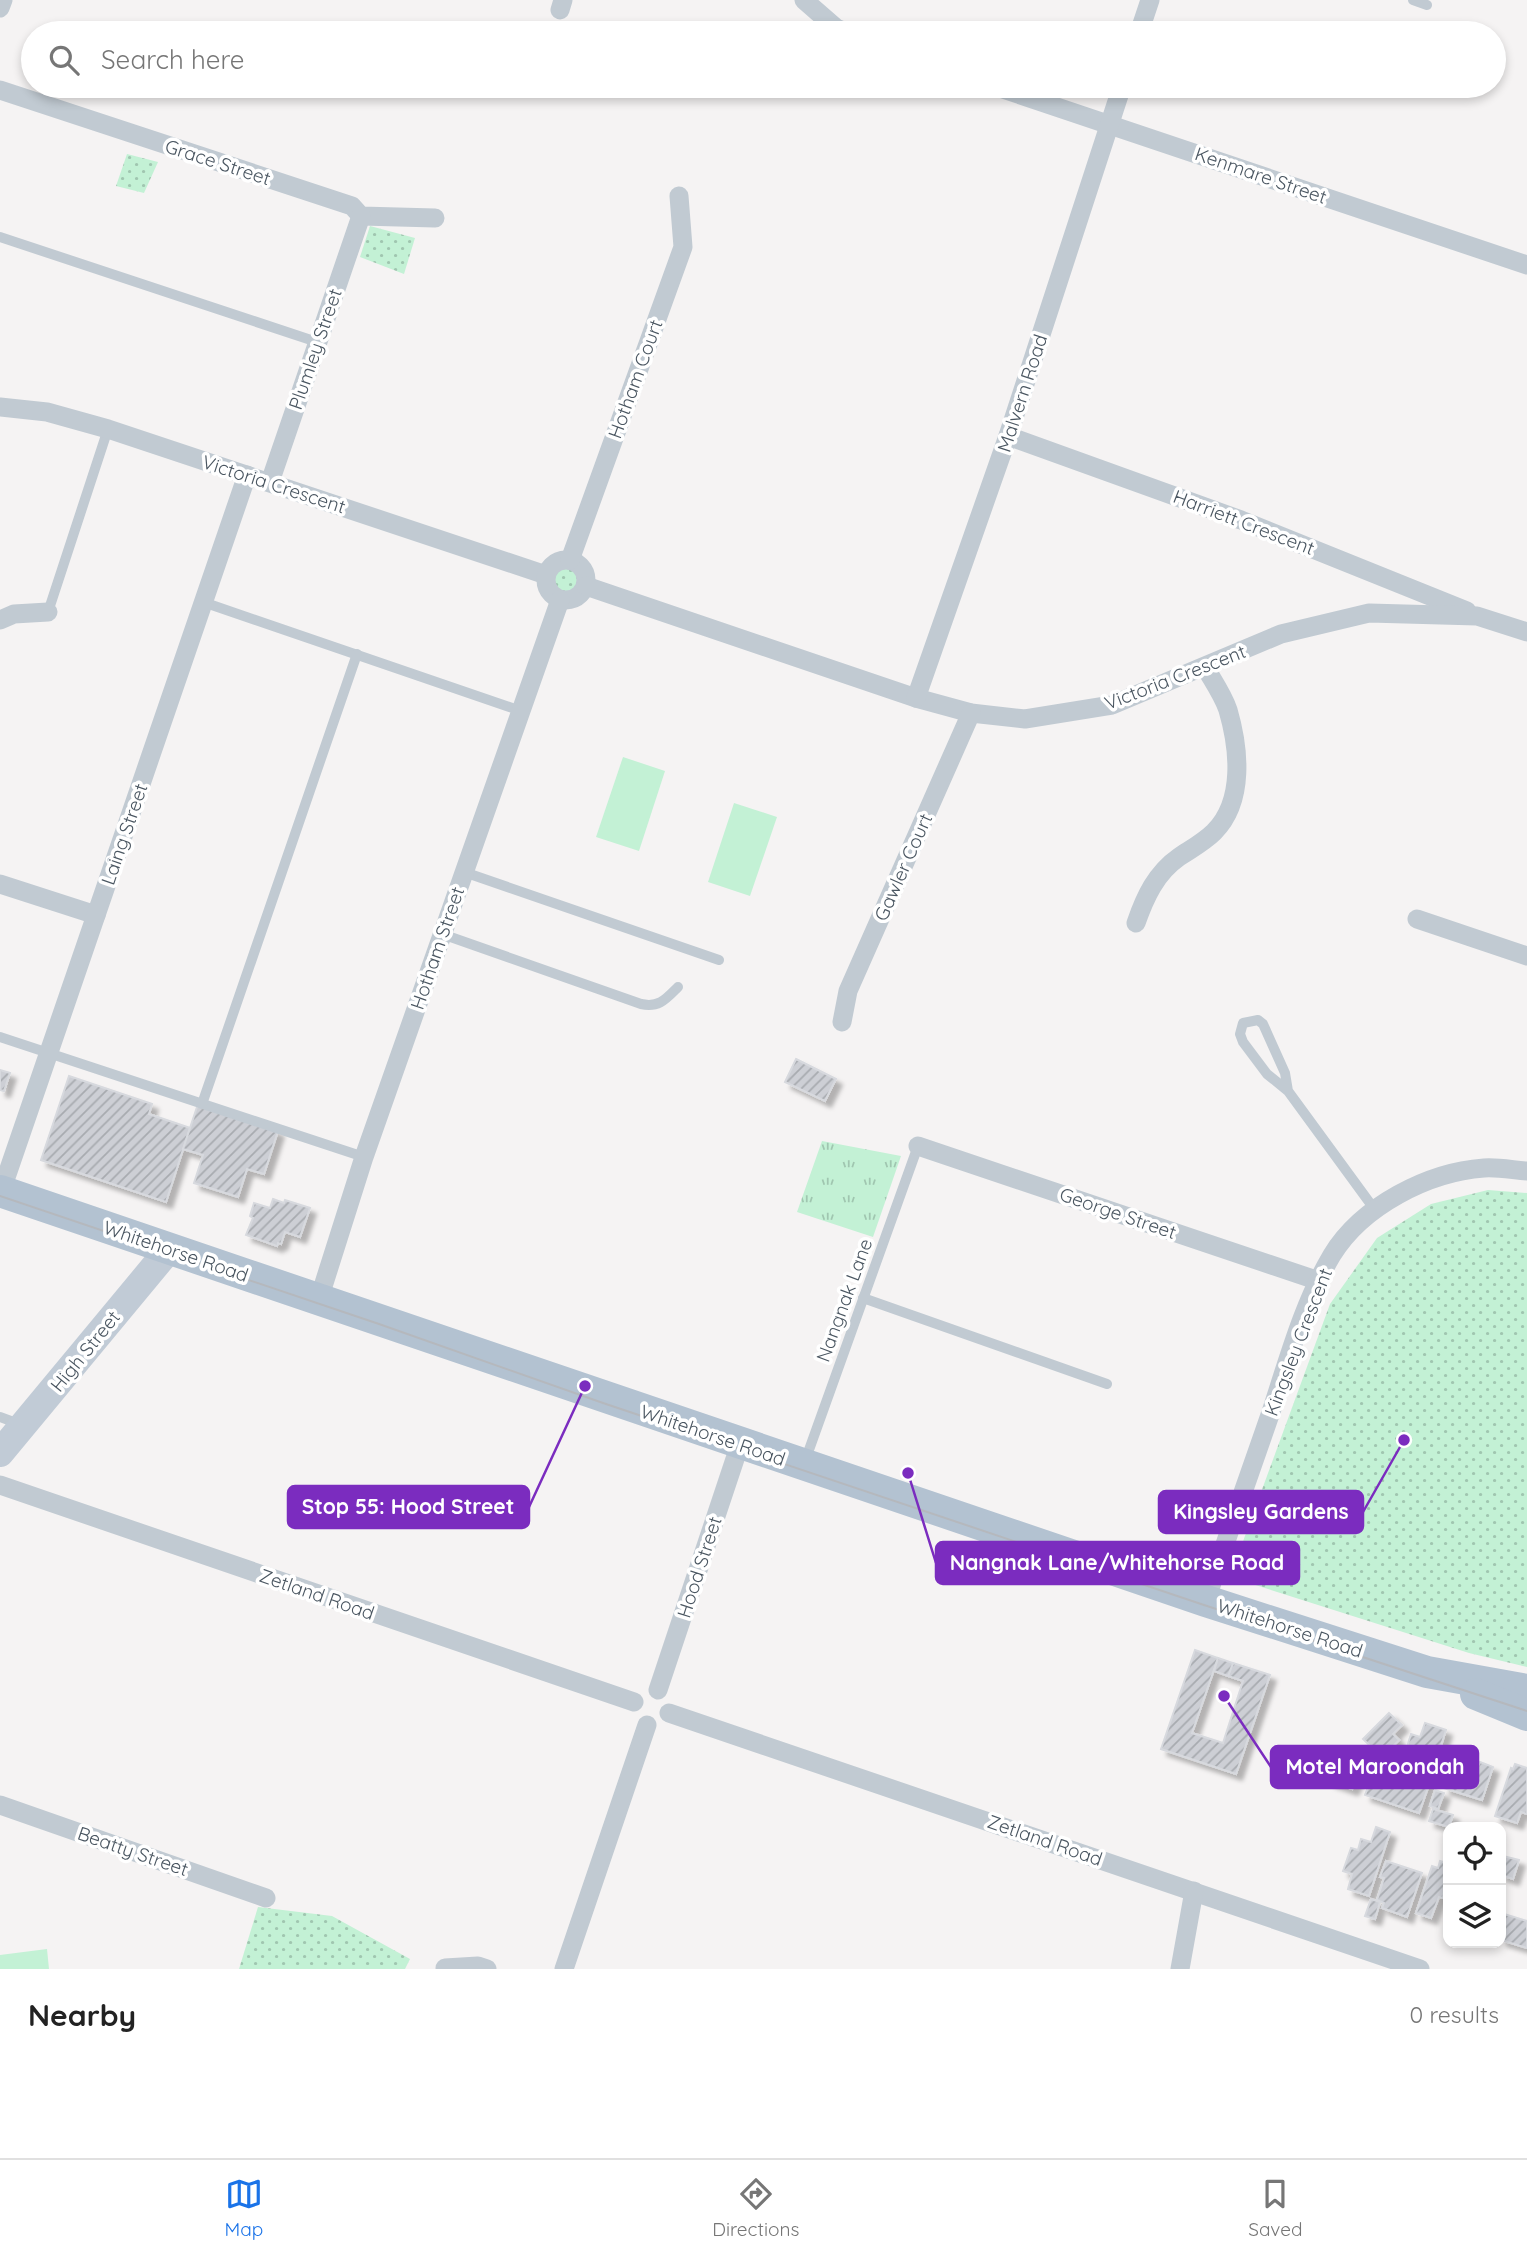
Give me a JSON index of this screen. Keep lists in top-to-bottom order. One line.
{"streets":{"main road":["Whitehorse Road"],"street":["Grace Street","Kenmare Street","Plumley Street","Hotham Court","Malvern Road","Victoria Crescent","Harriett Crescent","Laing Street","Gawler Court","Hotham Street","George Street","Kingsley Crescent","High Street","Hood Street","Zetland Road","Beatty Street"],"lane":["Nangnak Lane"]},"crossings":[["Grace Street","Plumley Street"],["Kenmare Street","Malvern Road"],["Plumley Street","Victoria Crescent"],["Hotham Court","Victoria Crescent"],["Hotham Court","Hotham Street"],["Malvern Road","Victoria Crescent"],["Malvern Road","Harriett Crescent"],["Victoria Crescent","Harriett Crescent"],["Victoria Crescent","Laing Street"],["Victoria Crescent","Gawler Court"],["Victoria Crescent","Hotham Street"],["Laing Street","Whitehorse Road"],["Hotham Street","Whitehorse Road"],["George Street","Nangnak Lane"],["George Street","Kingsley Crescent"],["Whitehorse Road","Nangnak Lane"],["Whitehorse Road","Kingsley Crescent"],["Whitehorse Road","High Street"],["Whitehorse Road","Hood Street"],["Hood Street","Zetland Road"]],"places":["Stop 55: Hood Street","Kingsley Gardens","Nangnak Lane/Whitehorse Road","Motel Maroondah"],"page":{"search":"Search here","heading":["Nearby","0 results"],"nav":["Map","Directions","Saved"]}}
